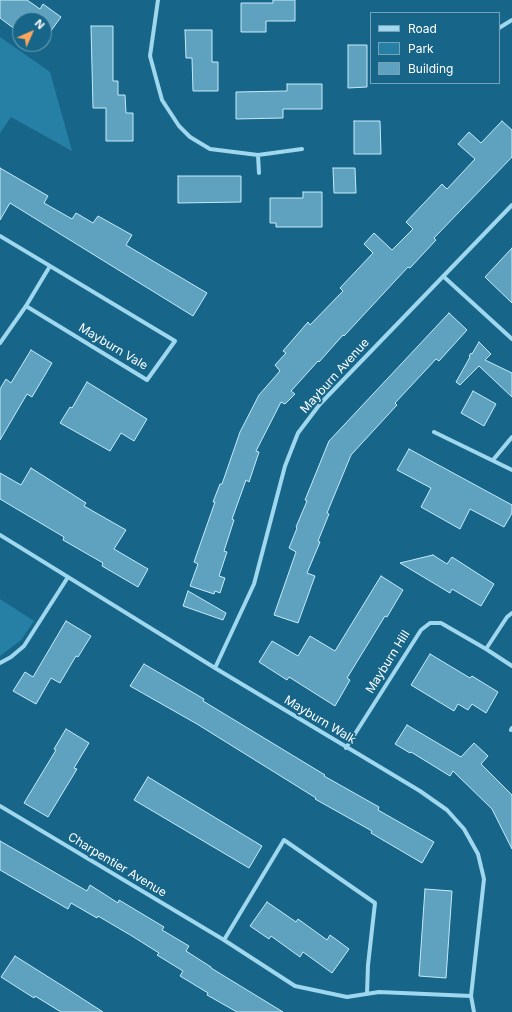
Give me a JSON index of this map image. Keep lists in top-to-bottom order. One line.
{"streets":{"street":["Mayburn Vale","Mayburn Avenue","Mayburn Hill","Mayburn Walk","Charpentier Avenue"]},"crossings":[["Mayburn Avenue","Mayburn Walk"],["Mayburn Hill","Mayburn Walk"],["Mayburn Walk","Charpentier Avenue"]],"legend":["Road","Park","Building"],"north":"top right"}
